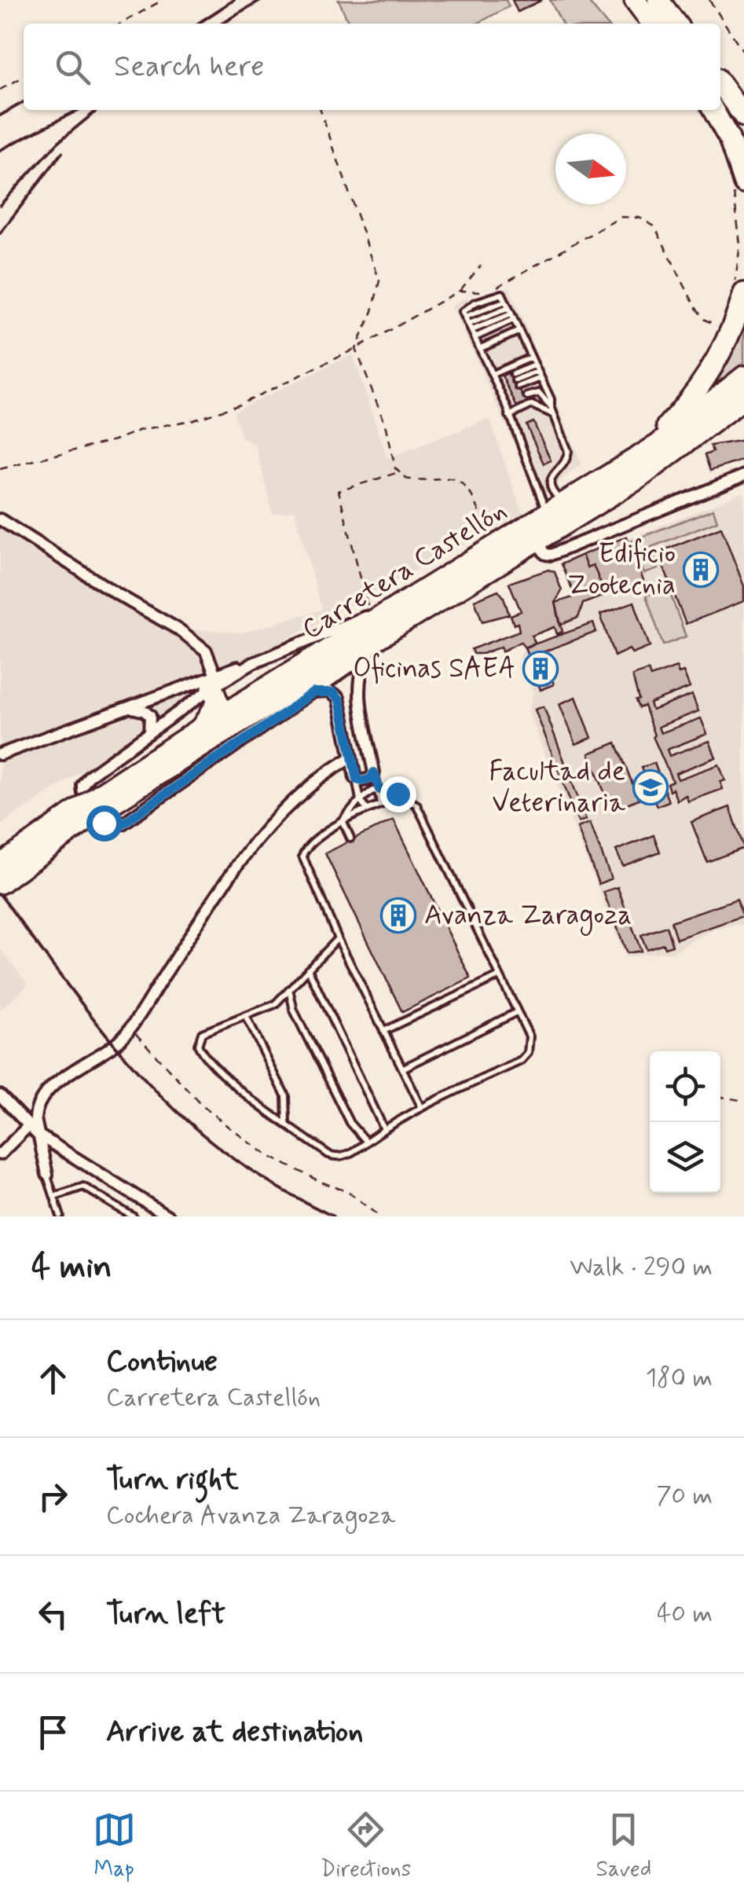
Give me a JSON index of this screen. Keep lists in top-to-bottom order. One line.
{"streets":{"highway":["Carretera Castellón"]},"places":{"building":["Edificio Zootecnia","Oficinas SAEA","Avanza Zaragoza"],"school or university":["Facultad de Veterinaria"]},"north":"right","page":{"search":"Search here","heading":["4 min","Walk · 290 m"],"list":[["Continue","Carretera Castellón","180 m"],["Turn right","Cochera Avanza Zaragoza","70 m"],["Turn left","40 m"],"Arrive at destination"],"nav":["Map","Directions","Saved"]}}
